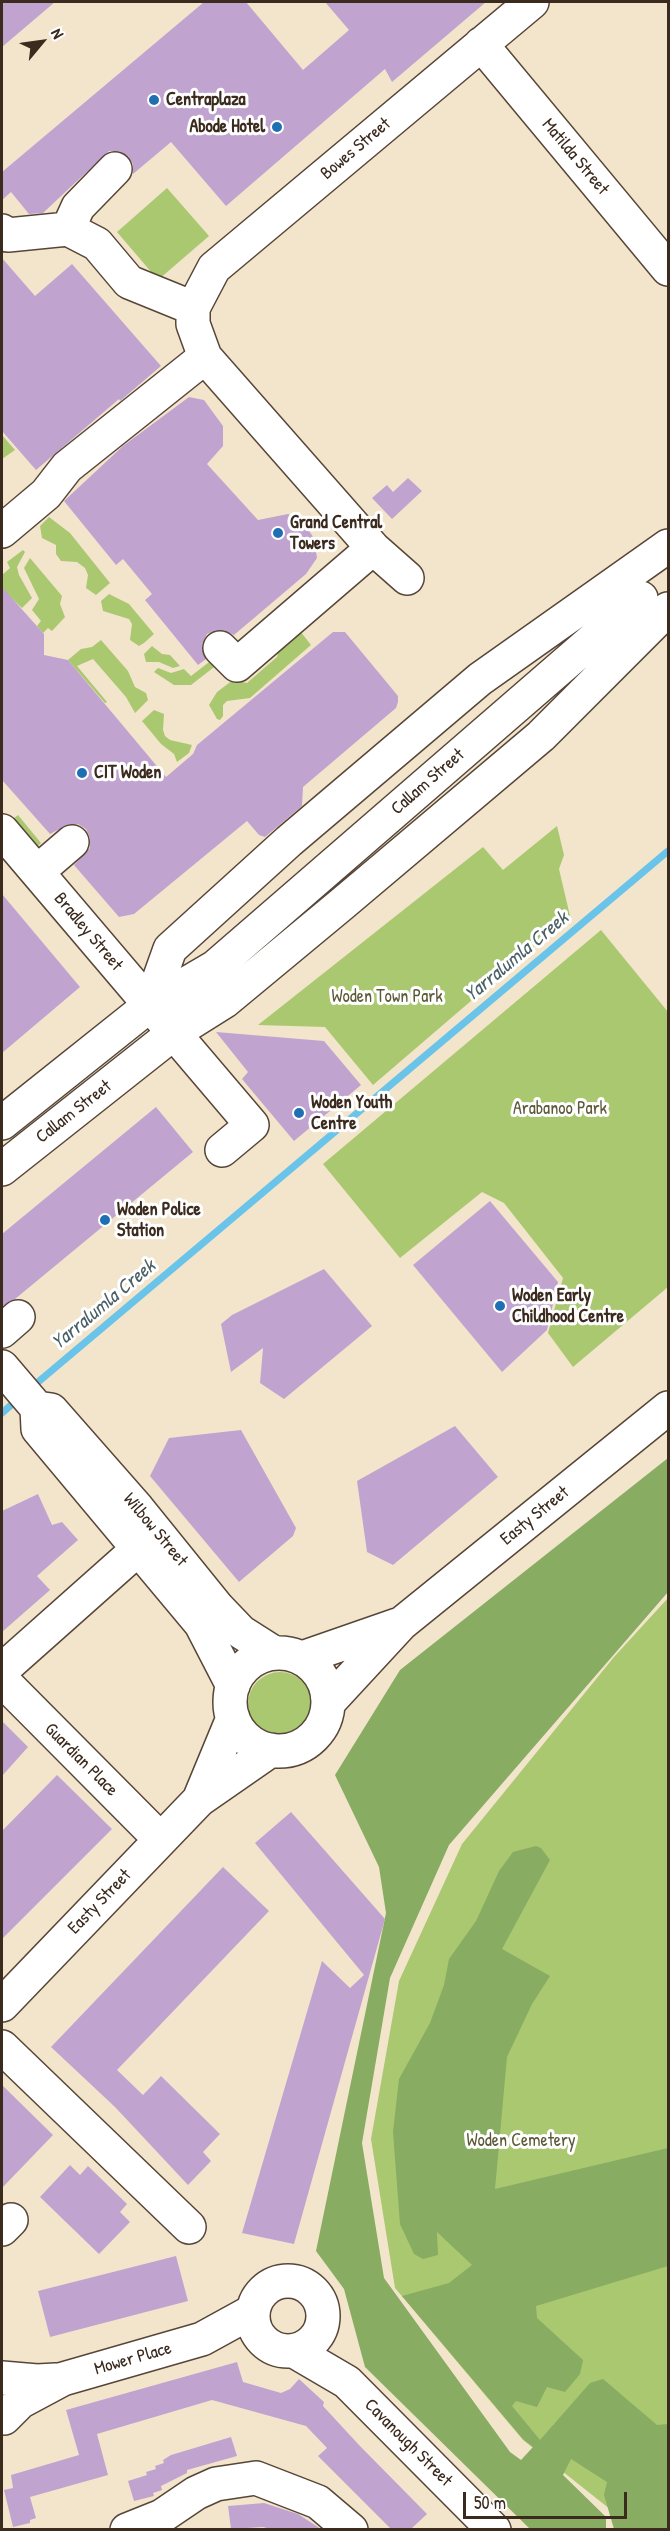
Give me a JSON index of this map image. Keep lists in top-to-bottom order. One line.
{"streets":{"street":["Bowes Street","Matilda Street","Callam Street","Bradley Street","Easty Street","Wilbow Street","Guardian Place","Mower Place","Cavanough Street"]},"crossings":[["Bowes Street","Matilda Street"],["Callam Street","Bradley Street"],["Easty Street","Wilbow Street"],["Easty Street","Guardian Place"],["Mower Place","Cavanough Street"]],"water":["Yarralumla Creek"],"parks":["Woden Town Park","Arabanoo Park","Woden Cemetery"],"places":["Centraplaza","Abode Hotel","Grand Central Towers","CIT Woden","Woden Youth Centre","Woden Police Station","Woden Early Childhood Centre"],"scale_bar":"50 m","north":"top right"}
